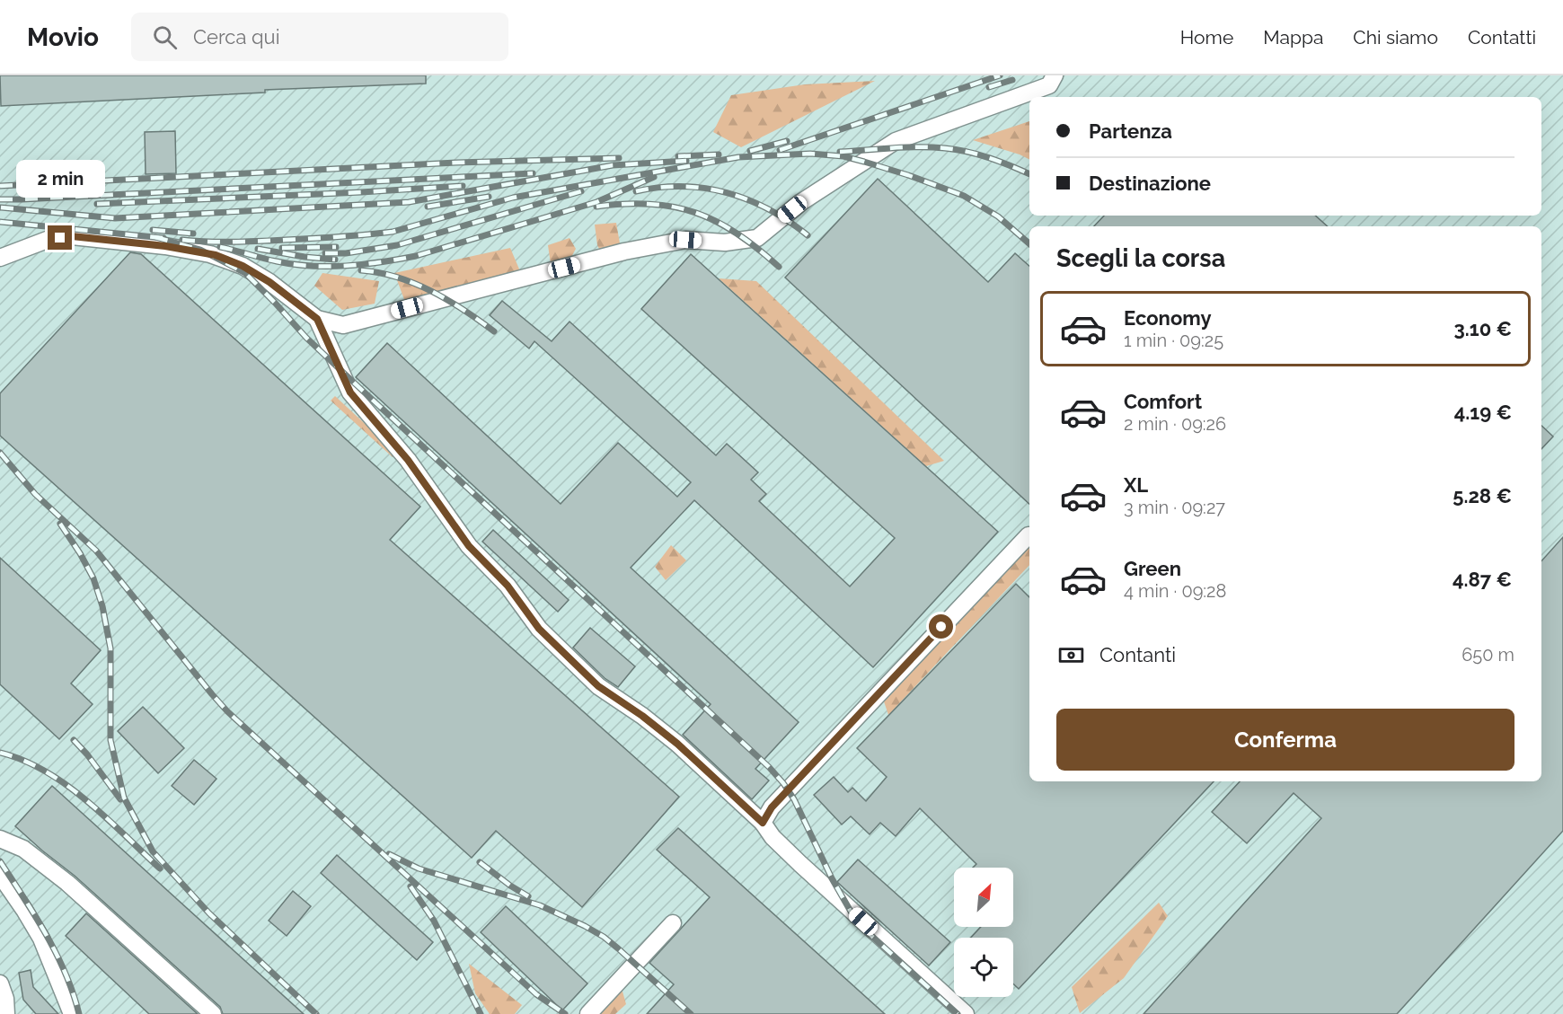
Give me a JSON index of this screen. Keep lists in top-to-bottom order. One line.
{"north":"top right","page":{"header":"Movio","search":"Cerca qui","nav":["Home","Mappa","Chi siamo","Contatti"],"banner":["Partenza","Destinazione"],"bubble":"2 min","heading":"Scegli la corsa","list":[{"name":"Economy","note":"1 min · 09:25","value":"3.10 €"},{"name":"Comfort","note":"2 min · 09:26","value":"4.19 €"},{"name":"XL","note":"3 min · 09:27","value":"5.28 €"},{"name":"Green","note":"4 min · 09:28","value":"4.87 €"}],"pay":["Contanti","650 m"],"buttons":"Conferma"}}
